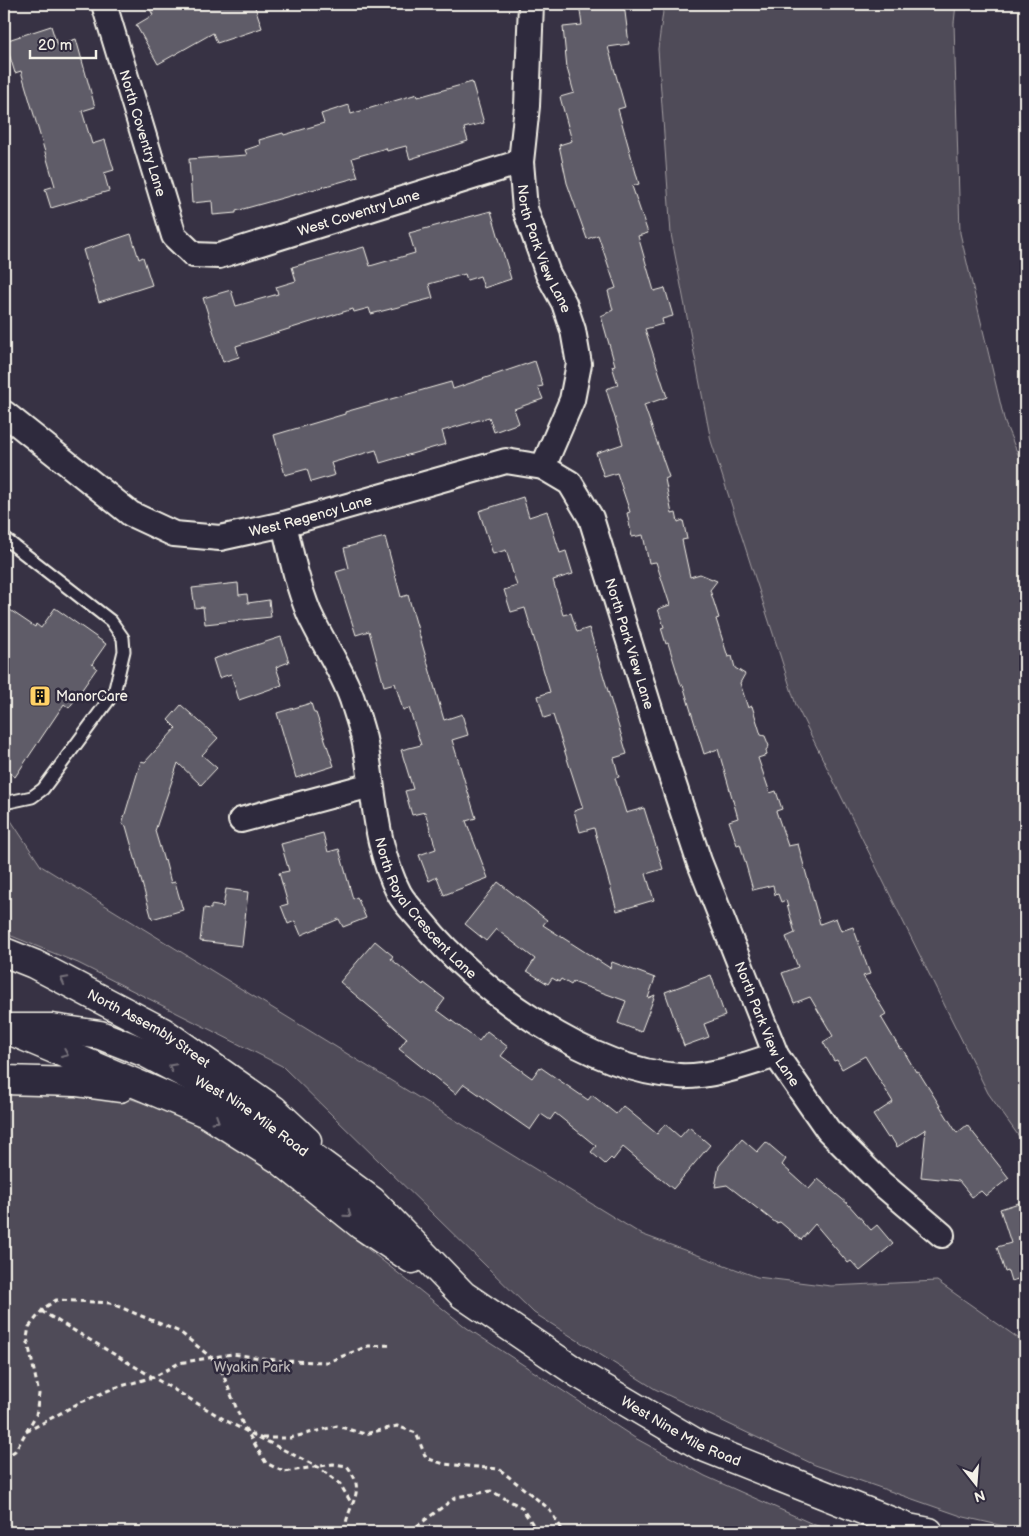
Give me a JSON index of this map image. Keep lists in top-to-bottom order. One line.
{"streets":{"main road":["North Assembly Street","West Nine Mile Road"],"street":["North Coventry Lane","West Coventry Lane","North Park View Lane","West Regency Lane","North Royal Crescent Lane"]},"crossings":[["North Coventry Lane","West Coventry Lane"],["West Coventry Lane","North Park View Lane"],["North Park View Lane","West Regency Lane"],["North Park View Lane","North Royal Crescent Lane"],["West Regency Lane","North Royal Crescent Lane"],["North Assembly Street","West Nine Mile Road"]],"parks":["Wyakin Park"],"places":{"building":["ManorCare"]},"scale_bar":"20 m","north":"bottom"}
